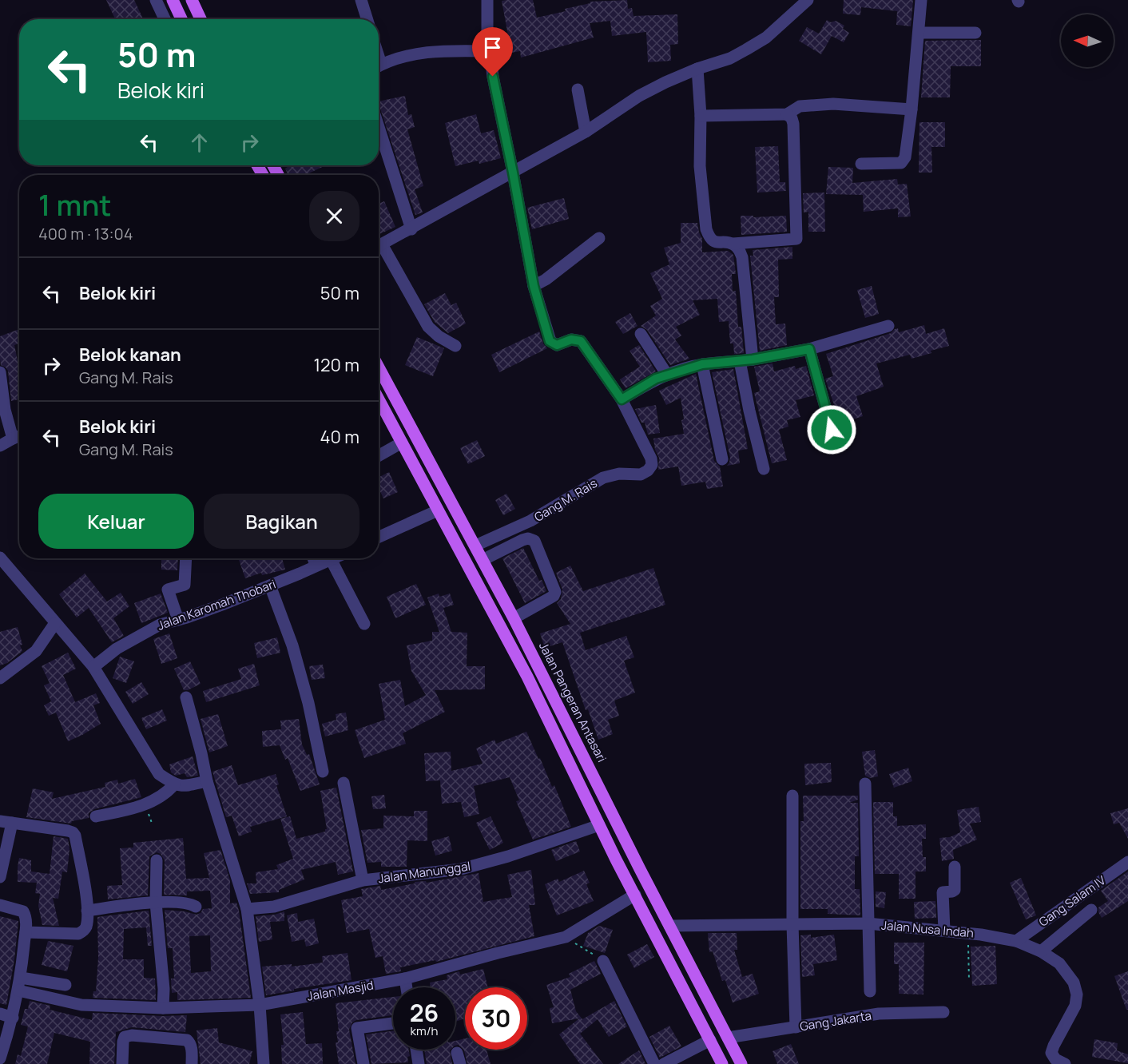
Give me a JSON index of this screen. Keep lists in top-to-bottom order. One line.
{"streets":{"main road":["Jalan Pangeran Antasari"],"street":["Gang M. Rais","Jalan Karomah Thobari","Jalan Manunggal","Gang Salam IV","Jalan Nusa Indah","Jalan Masjid","Gang Jakarta"]},"crossings":[["Gang M. Rais","Jalan Pangeran Antasari"],["Jalan Pangeran Antasari","Jalan Nusa Indah"],["Jalan Pangeran Antasari","Gang Jakarta"],["Gang Salam IV","Jalan Nusa Indah"]],"north":"left","page":{"turn":["50 m","Belok kiri"],"heading":["1 mnt","400 m · 13:04"],"list":[{"name":"Belok kiri","value":"50 m"},{"name":"Belok kanan","note":"Gang M. Rais","value":"120 m"},{"name":"Belok kiri","note":"Gang M. Rais","value":"40 m"}],"buttons":["Keluar","Bagikan"],"speed":"26 km/h","limit":"30"}}
